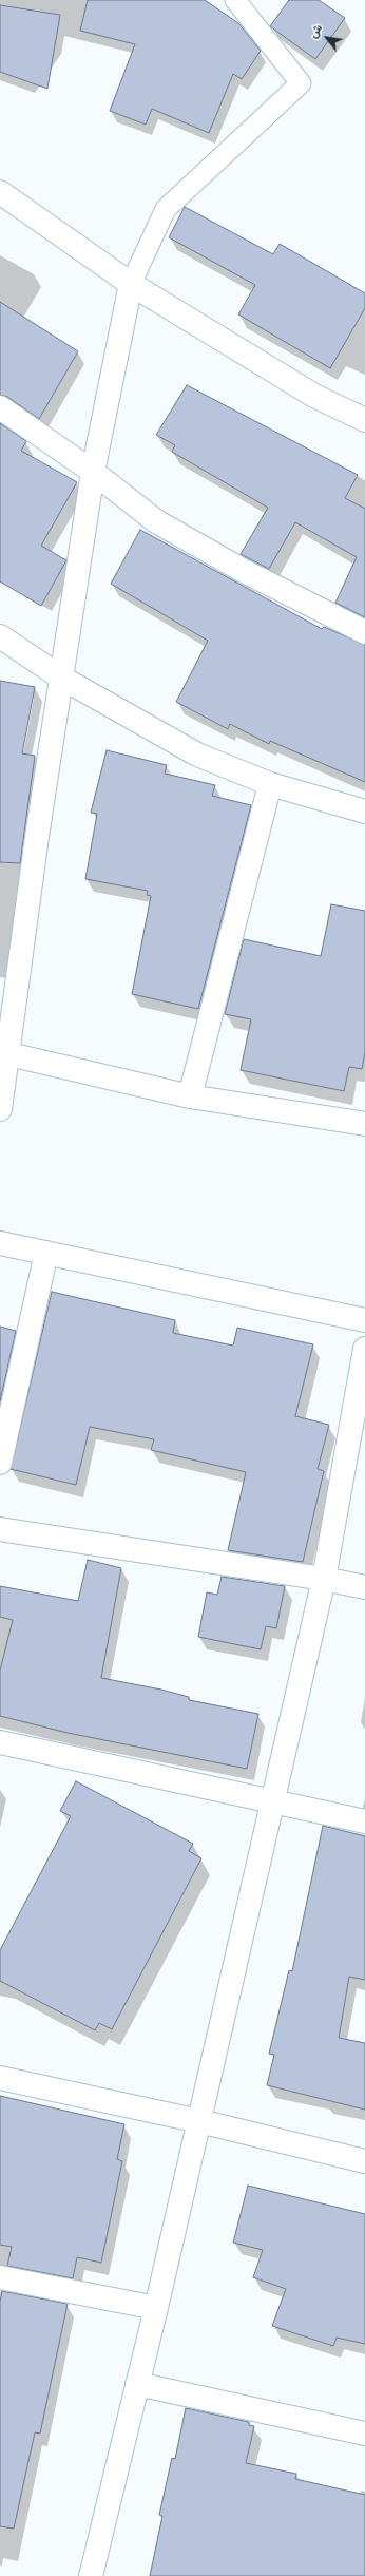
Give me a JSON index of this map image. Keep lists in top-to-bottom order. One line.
{"north":"top left"}
